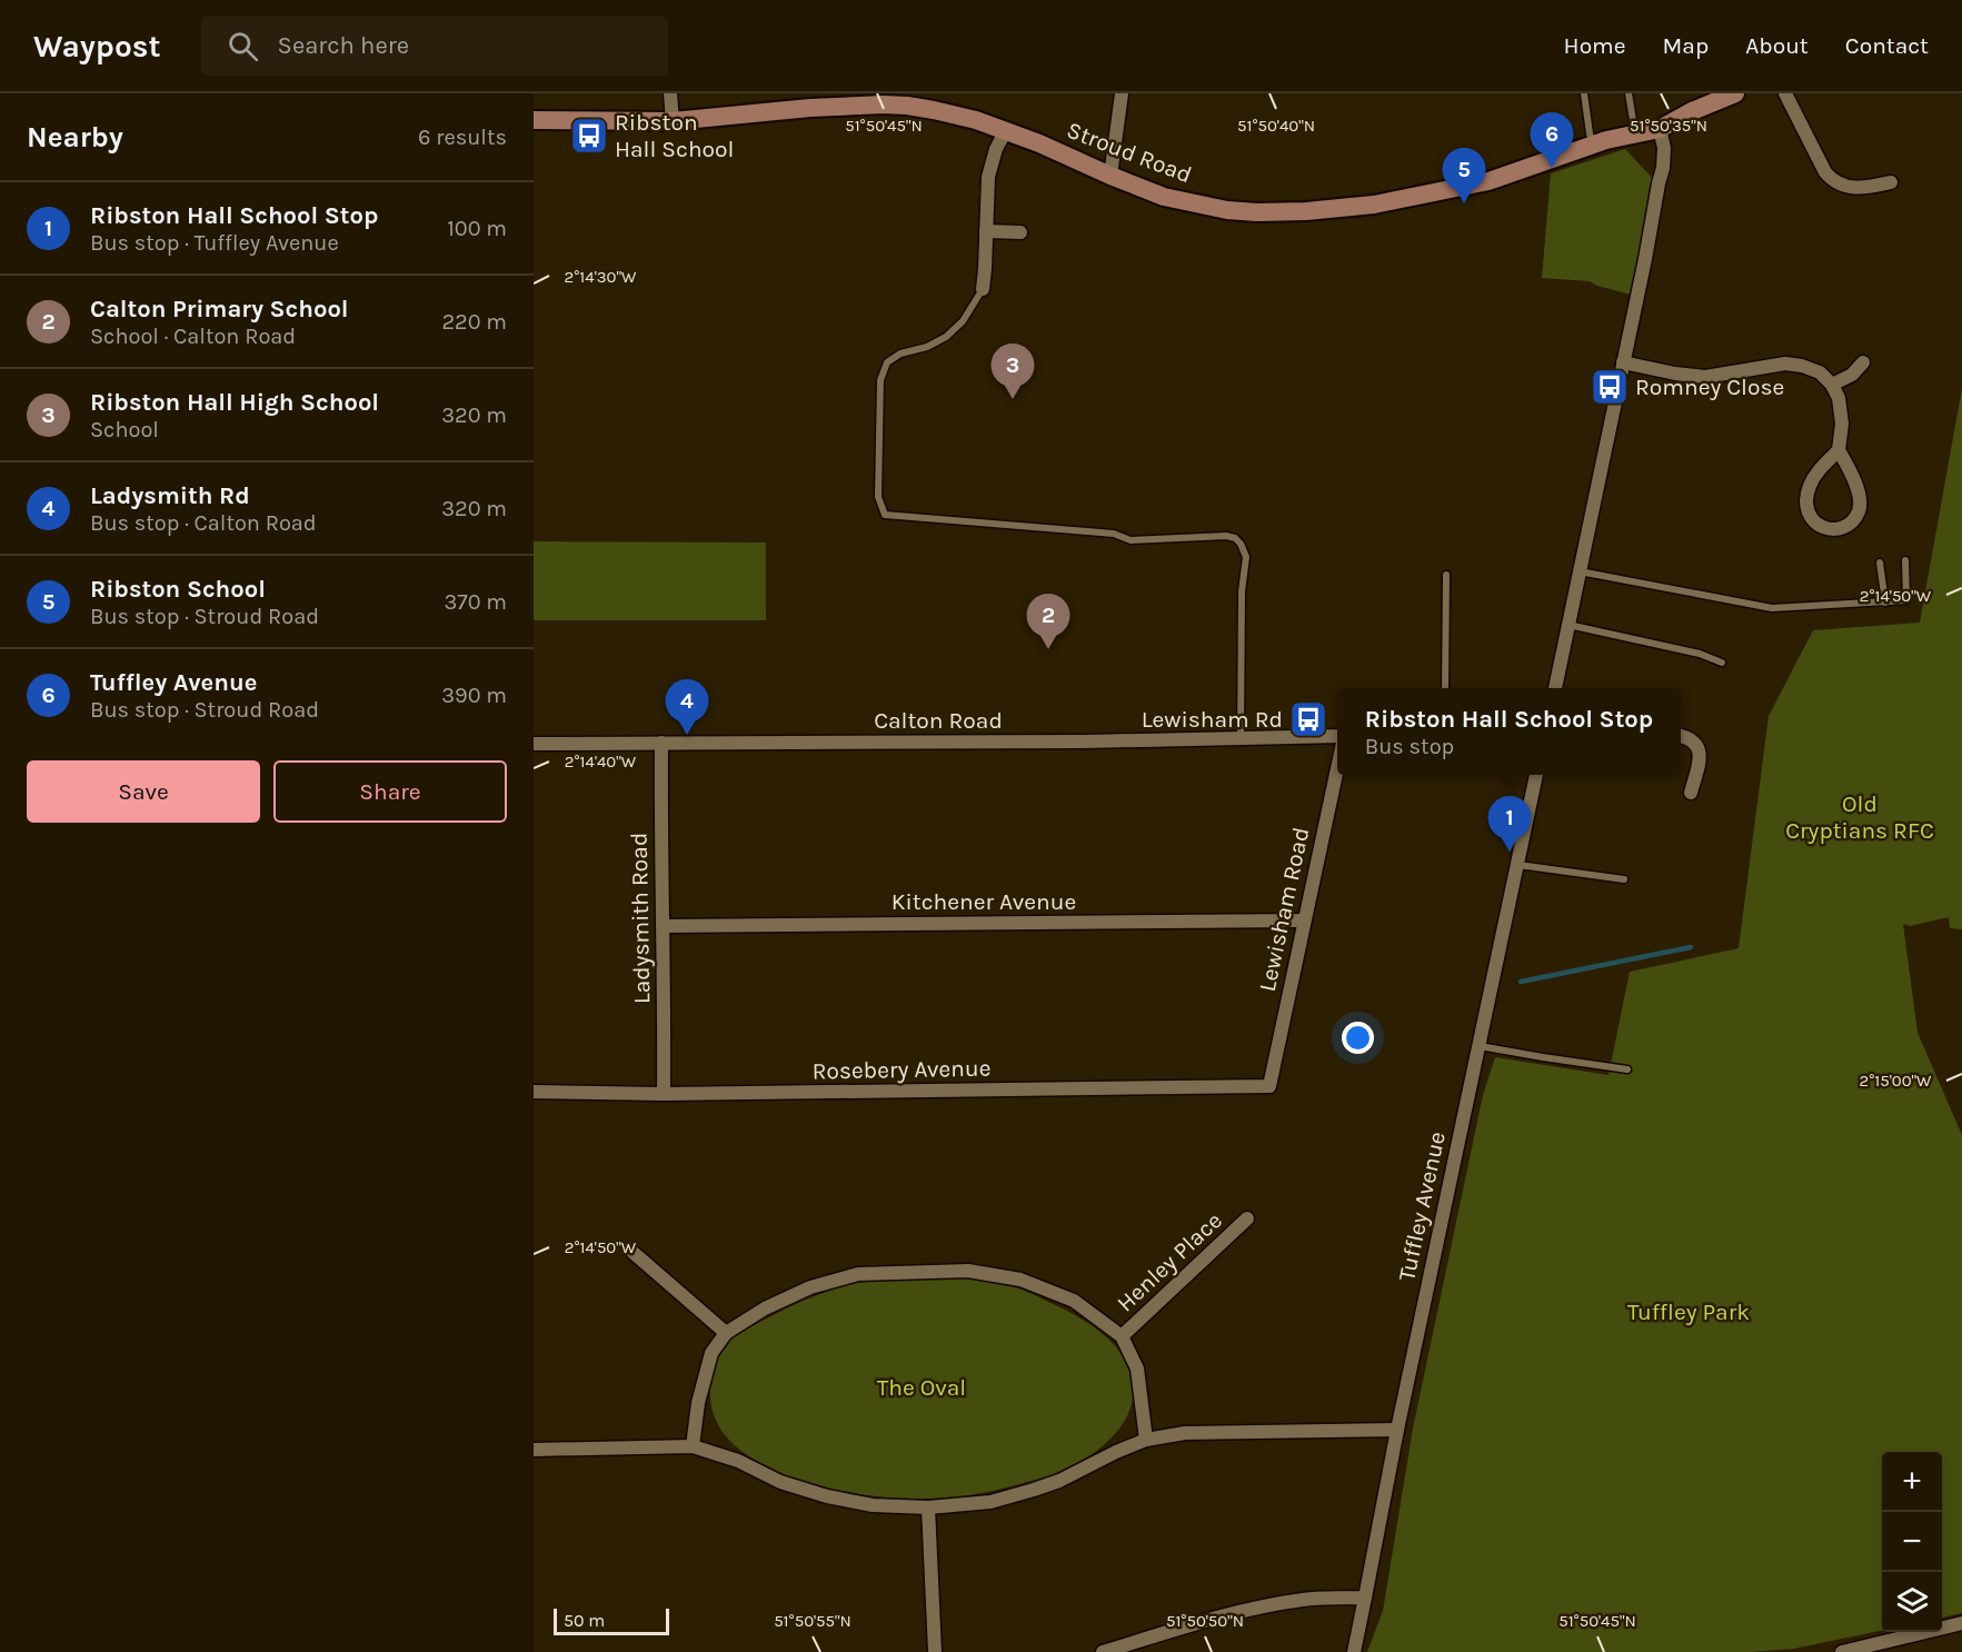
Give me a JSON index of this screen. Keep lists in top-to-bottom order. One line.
{"streets":{"main road":["Stroud Road"],"street":["Calton Road","Kitchener Avenue","Lewisham Road","Ladysmith Road","Rosebery Avenue","Tuffley Avenue","Henley Place"]},"crossings":[["Calton Road","Ladysmith Road"],["Kitchener Avenue","Lewisham Road"],["Kitchener Avenue","Ladysmith Road"],["Lewisham Road","Rosebery Avenue"],["Ladysmith Road","Rosebery Avenue"]],"parks":["Old Cryptians RFC","Tuffley Park","The Oval"],"places":{"bus stop":["Ribston Hall School","Romney Close","Lewisham Rd"]},"scale_bar":"50 m","page":{"header":"Waypost","search":"Search here","nav":["Home","Map","About","Contact"],"heading":["Nearby","6 results"],"pins":["6","5","3","2","4","1"],"list":[{"mark":"1","name":"Ribston Hall School Stop","note":"Bus stop · Tuffley Avenue","value":"100 m"},{"mark":"2","name":"Calton Primary School","note":"School · Calton Road","value":"220 m"},{"mark":"3","name":"Ribston Hall High School","note":"School","value":"320 m"},{"mark":"4","name":"Ladysmith Rd","note":"Bus stop · Calton Road","value":"320 m"},{"mark":"5","name":"Ribston School","note":"Bus stop · Stroud Road","value":"370 m"},{"mark":"6","name":"Tuffley Avenue","note":"Bus stop · Stroud Road","value":"390 m"}],"popup":["Ribston Hall School Stop","Bus stop"],"buttons":["Save","Share"],"map_buttons":["+","−"],"scale":"50 m"},"coordinates":["51°50'45\"N","51°50'40\"N","51°50'35\"N","2°14'30\"W","2°14'50\"W","2°14'40\"W","2°15'00\"W","51°50'55\"N","51°50'50\"N"]}
